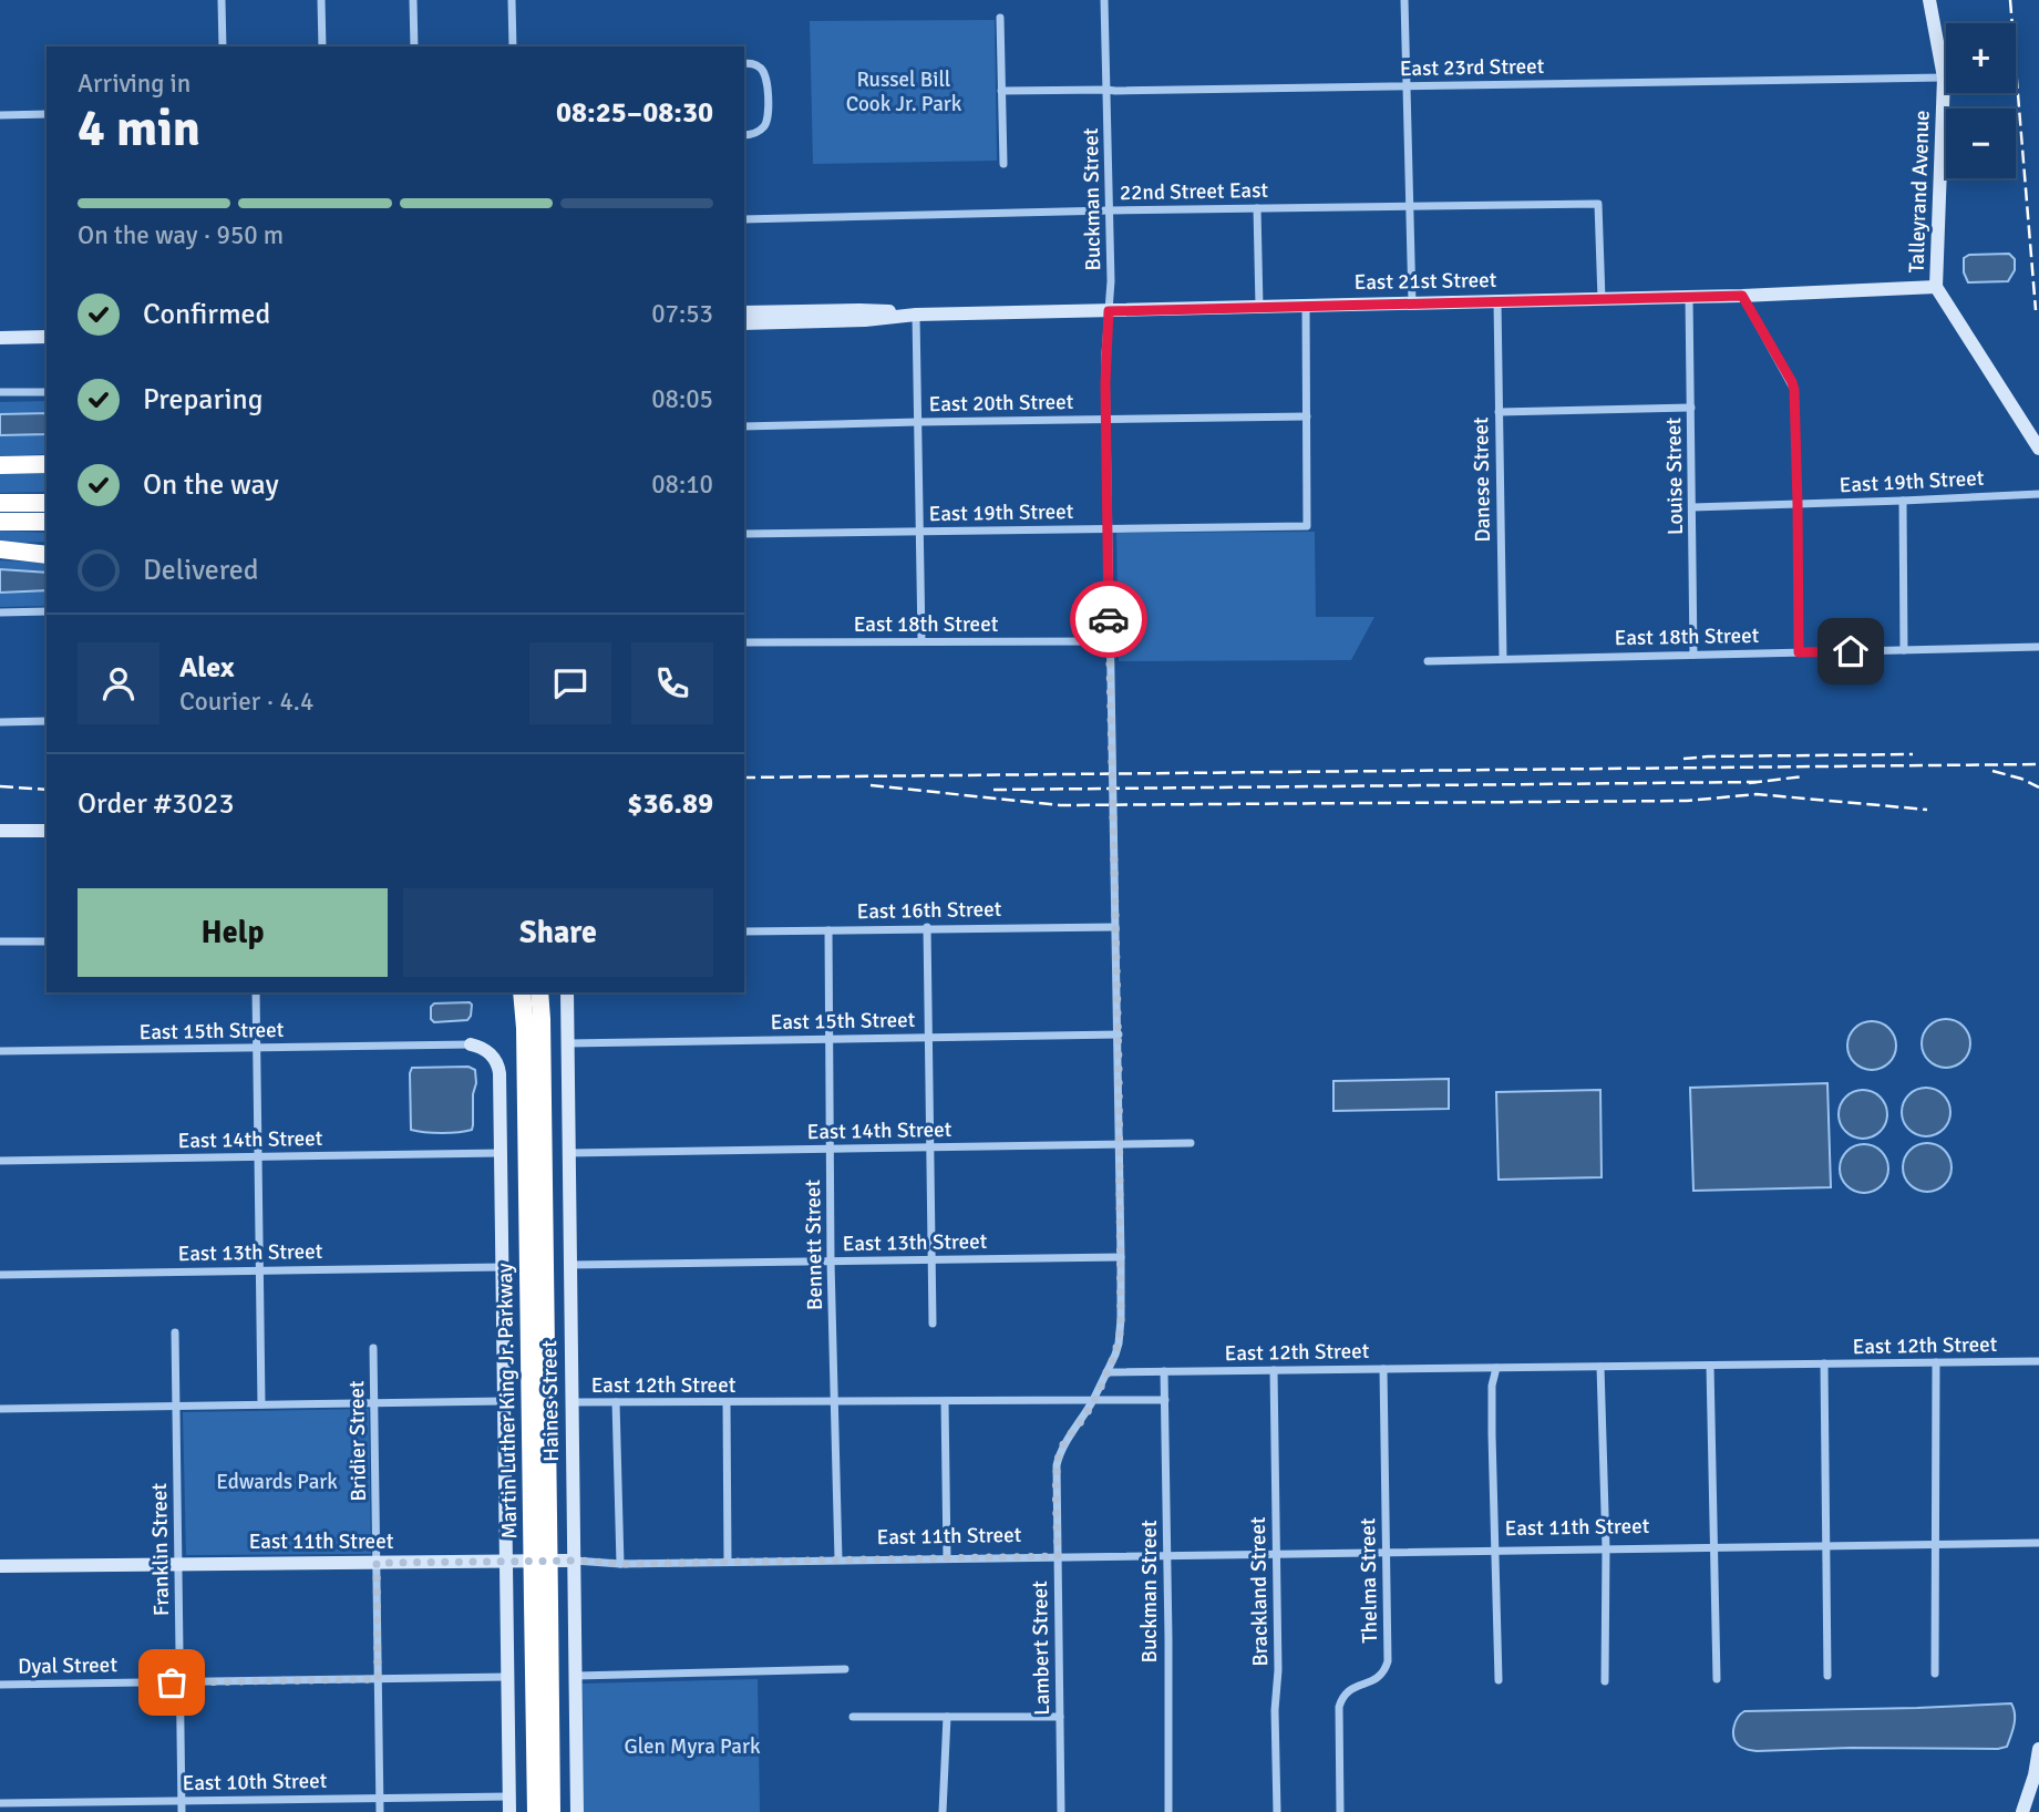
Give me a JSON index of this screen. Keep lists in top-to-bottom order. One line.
{"streets":{"highway":["Martin Luther King Jr. Parkway"],"street":["East 23rd Street","22nd Street East","Talleyrand Avenue","Buckman Street","East 21st Street","East 20th Street","Louise Street","Danese Street","East 19th Street","East 18th Street","East 16th Street","East 15th Street","East 14th Street","East 13th Street","Bennett Street","East 12th Street","Haines Street","Bridier Street","East 11th Street","Franklin Street","Thelma Street","Brackland Street","Lambert Street","Dyal Street","East 10th Street"]},"crossings":[["East 23rd Street","Talleyrand Avenue"],["East 23rd Street","Buckman Street"],["22nd Street East","Buckman Street"],["22nd Street East","East 21st Street"],["Talleyrand Avenue","East 21st Street"],["Buckman Street","East 21st Street"],["Buckman Street","East 20th Street"],["Buckman Street","East 19th Street"],["Buckman Street","East 18th Street"],["Buckman Street","East 16th Street"],["Buckman Street","East 15th Street"],["Buckman Street","East 14th Street"],["Buckman Street","East 13th Street"],["Buckman Street","East 12th Street"],["Buckman Street","East 11th Street"],["East 21st Street","Louise Street"],["East 21st Street","Danese Street"],["East 20th Street","East 19th Street"],["Louise Street","East 19th Street"],["Louise Street","East 18th Street"],["Danese Street","East 18th Street"],["East 16th Street","Bennett Street"],["East 15th Street","Bennett Street"],["East 15th Street","Haines Street"],["East 14th Street","Bennett Street"],["East 14th Street","Haines Street"],["East 13th Street","Bennett Street"],["East 13th Street","Haines Street"],["Bennett Street","East 12th Street"],["Bennett Street","East 11th Street"],["East 12th Street","Haines Street"],["East 12th Street","Thelma Street"],["East 12th Street","Brackland Street"],["East 12th Street","Lambert Street"],["Haines Street","East 11th Street"],["Bridier Street","East 11th Street"],["Bridier Street","Dyal Street"],["Bridier Street","East 10th Street"],["East 11th Street","Franklin Street"],["East 11th Street","Thelma Street"],["East 11th Street","Brackland Street"],["East 11th Street","Lambert Street"],["Franklin Street","Dyal Street"],["Franklin Street","East 10th Street"]],"parks":["Russel Bill Cook Jr. Park","Edwards Park","Glen Myra Park"],"page":{"map_buttons":["+","−"],"heading":["4 min","Arriving in","08:25–08:30"],"panel":["Alex","Courier · 4.4","Order #3023","$36.89"],"bar":"On the way · 950 m","list":[["Confirmed","07:53"],["Preparing","08:05"],["On the way","08:10"],"Delivered"],"buttons":["Help","Share"]}}
